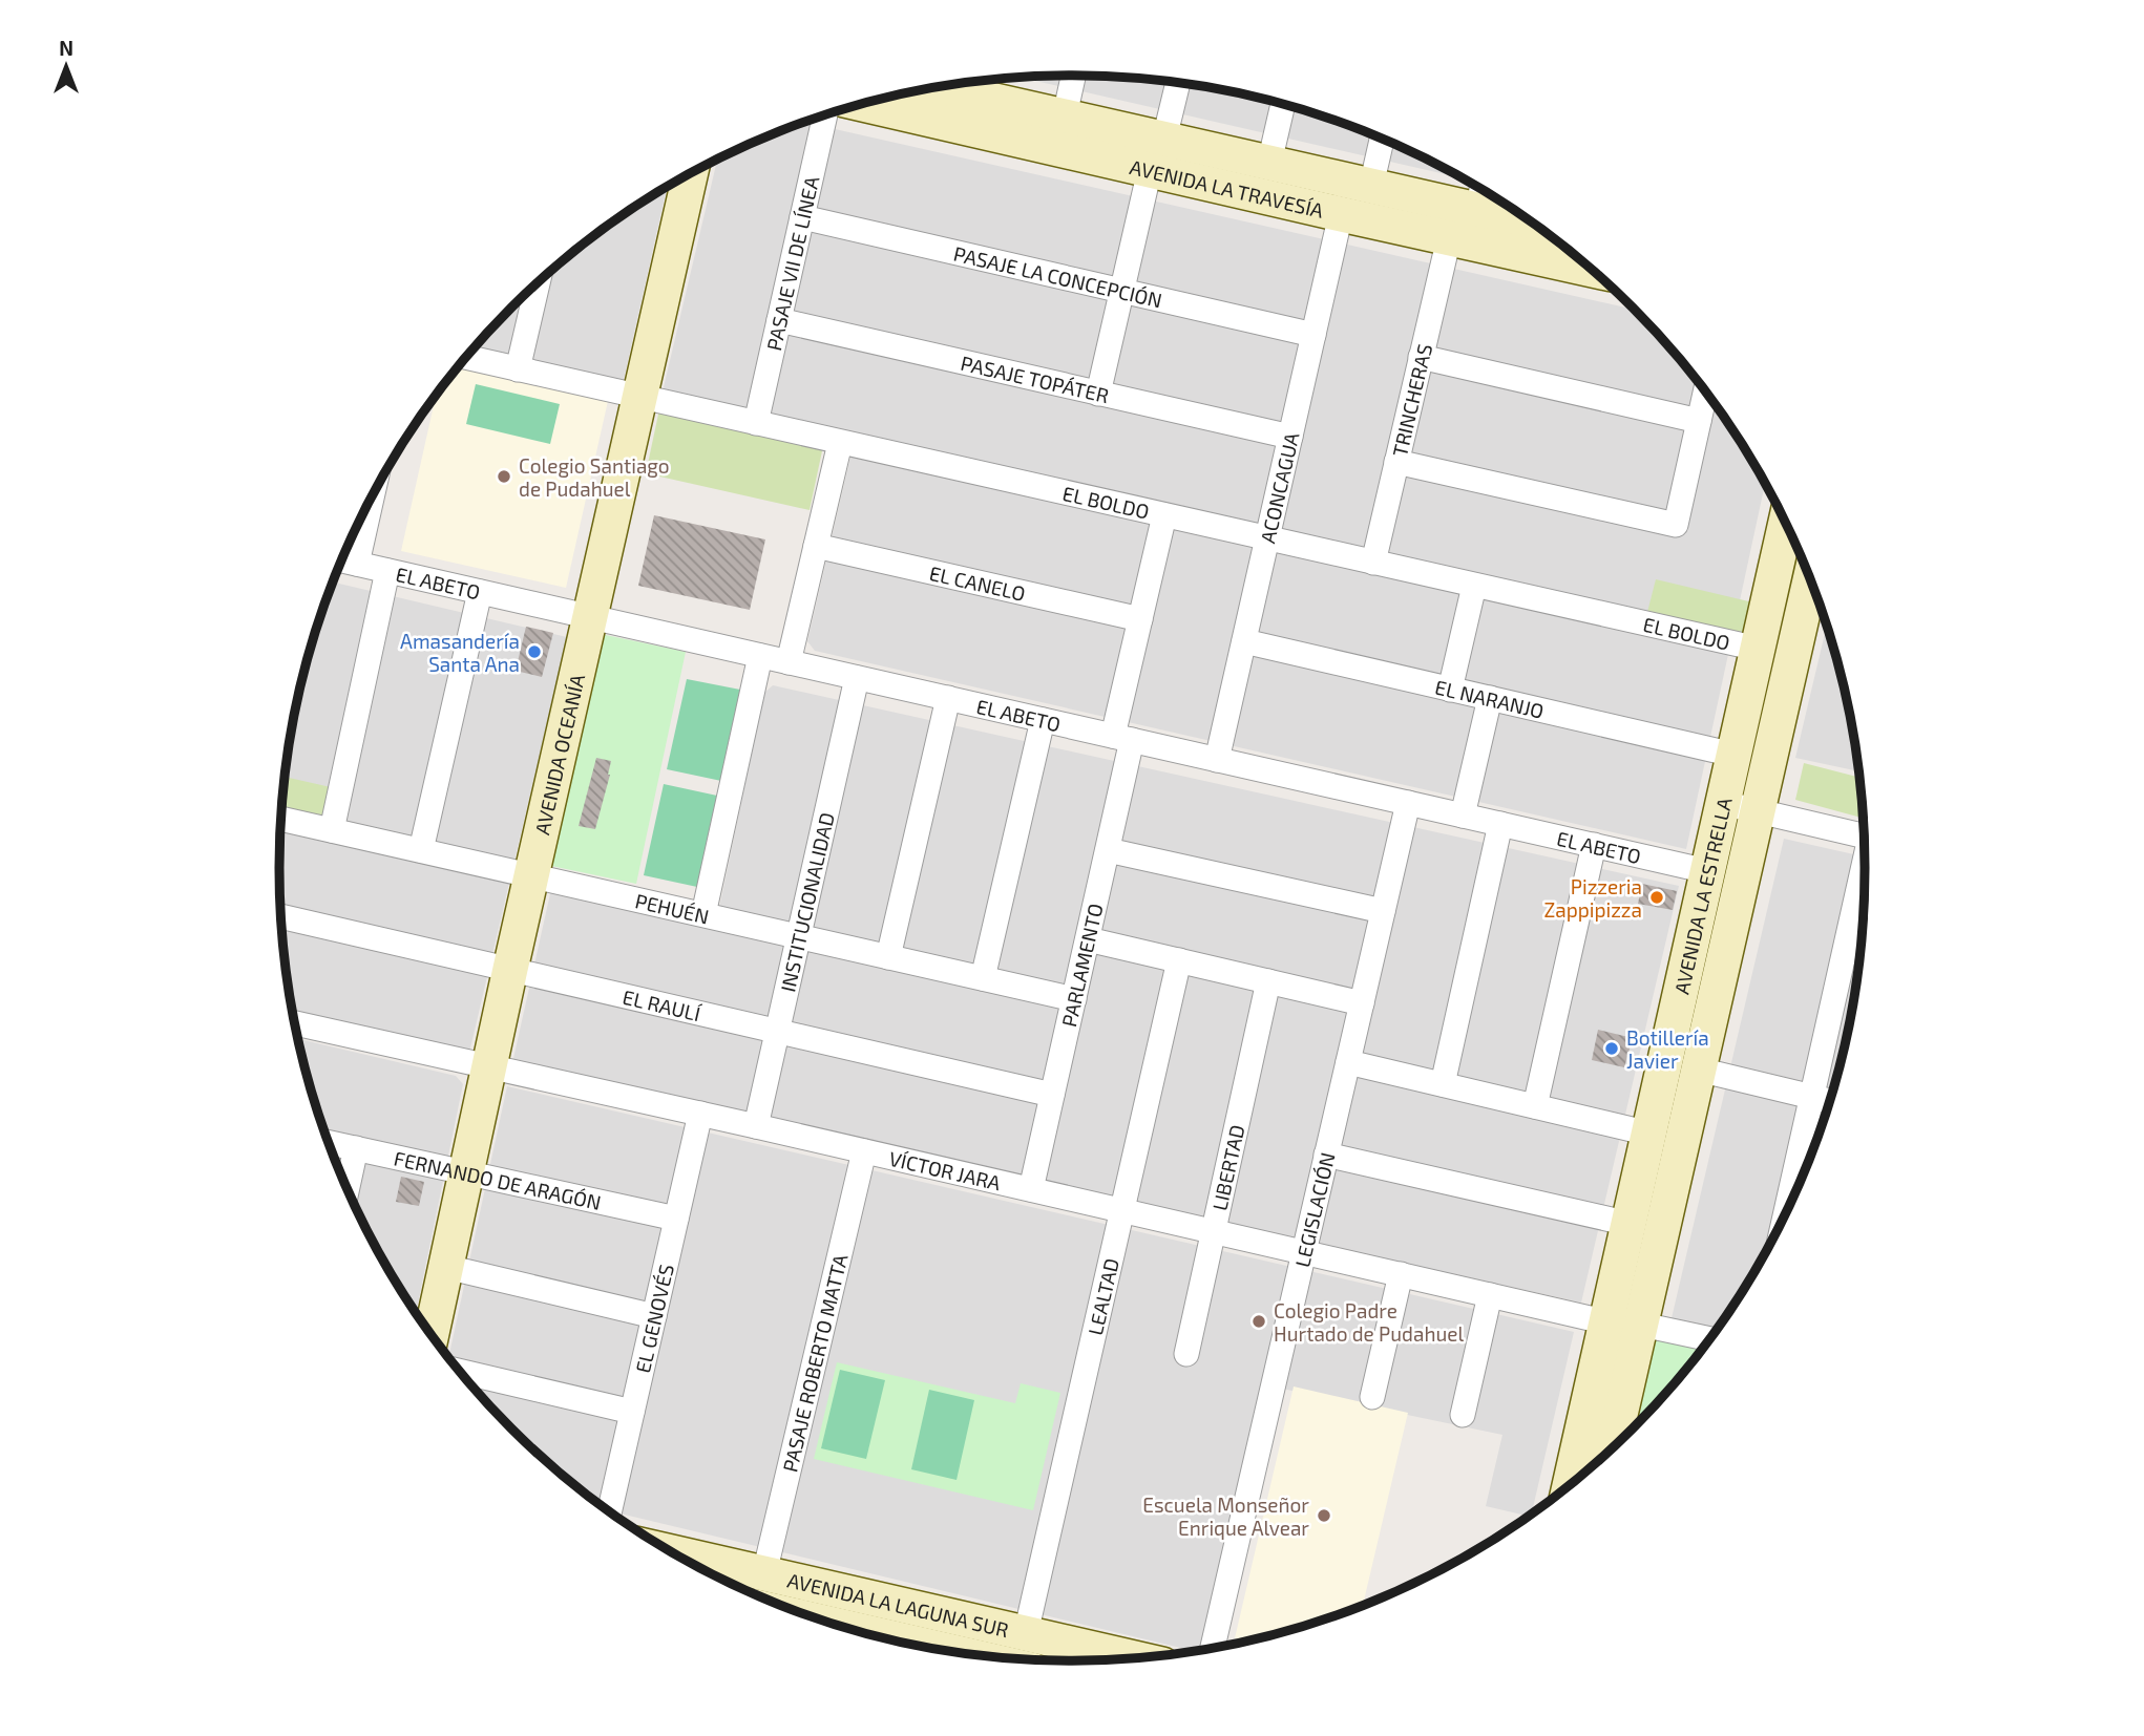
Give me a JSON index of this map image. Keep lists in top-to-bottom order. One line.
{"streets":{"street":["AVENIDA LA TRAVESÍA","PASAJE VII DE LÍNEA","PASAJE LA CONCEPCIÓN","PASAJE TOPÁTER","TRINCHERAS","ACONCAGUA","EL BOLDO","EL ABETO","EL CANELO","EL NARANJO","AVENIDA OCEANÍA","AVENIDA LA ESTRELLA","INSTITUCIONALIDAD","PEHUÉN","PARLAMENTO","EL RAULÍ","LIBERTAD","VÍCTOR JARA","FERNANDO DE ARAGÓN","LEGISLACIÓN","LEALTAD","EL GENOVÉS","PASAJE ROBERTO MATTA","AVENIDA LA LAGUNA SUR"]},"crossings":[["AVENIDA LA TRAVESÍA","TRINCHERAS"],["AVENIDA LA TRAVESÍA","ACONCAGUA"],["PASAJE VII DE LÍNEA","PASAJE LA CONCEPCIÓN"],["PASAJE VII DE LÍNEA","PASAJE TOPÁTER"],["PASAJE VII DE LÍNEA","EL BOLDO"],["PASAJE LA CONCEPCIÓN","ACONCAGUA"],["PASAJE TOPÁTER","ACONCAGUA"],["TRINCHERAS","EL BOLDO"],["ACONCAGUA","EL BOLDO"],["ACONCAGUA","EL ABETO"],["ACONCAGUA","EL NARANJO"],["EL BOLDO","AVENIDA OCEANÍA"],["EL BOLDO","AVENIDA LA ESTRELLA"],["EL BOLDO","PARLAMENTO"],["EL ABETO","AVENIDA OCEANÍA"],["EL ABETO","AVENIDA LA ESTRELLA"],["EL ABETO","INSTITUCIONALIDAD"],["EL ABETO","PARLAMENTO"],["EL ABETO","LEGISLACIÓN"],["EL CANELO","PARLAMENTO"],["EL NARANJO","AVENIDA LA ESTRELLA"],["AVENIDA OCEANÍA","PEHUÉN"],["AVENIDA OCEANÍA","EL RAULÍ"],["AVENIDA OCEANÍA","VÍCTOR JARA"],["AVENIDA OCEANÍA","FERNANDO DE ARAGÓN"],["AVENIDA LA ESTRELLA","VÍCTOR JARA"],["INSTITUCIONALIDAD","PEHUÉN"],["INSTITUCIONALIDAD","EL RAULÍ"],["INSTITUCIONALIDAD","VÍCTOR JARA"],["PEHUÉN","PARLAMENTO"],["PARLAMENTO","EL RAULÍ"],["PARLAMENTO","VÍCTOR JARA"],["LIBERTAD","VÍCTOR JARA"],["VÍCTOR JARA","LEGISLACIÓN"],["VÍCTOR JARA","LEALTAD"],["VÍCTOR JARA","EL GENOVÉS"],["VÍCTOR JARA","PASAJE ROBERTO MATTA"],["FERNANDO DE ARAGÓN","EL GENOVÉS"],["LEALTAD","AVENIDA LA LAGUNA SUR"],["PASAJE ROBERTO MATTA","AVENIDA LA LAGUNA SUR"]],"places":["Colegio Santiago de Pudahuel","Amasandería Santa Ana","Pizzeria Zappipizza","Botillería Javier","Colegio Padre Hurtado de Pudahuel","Escuela Monseñor Enrique Alvear"],"north":"top"}
